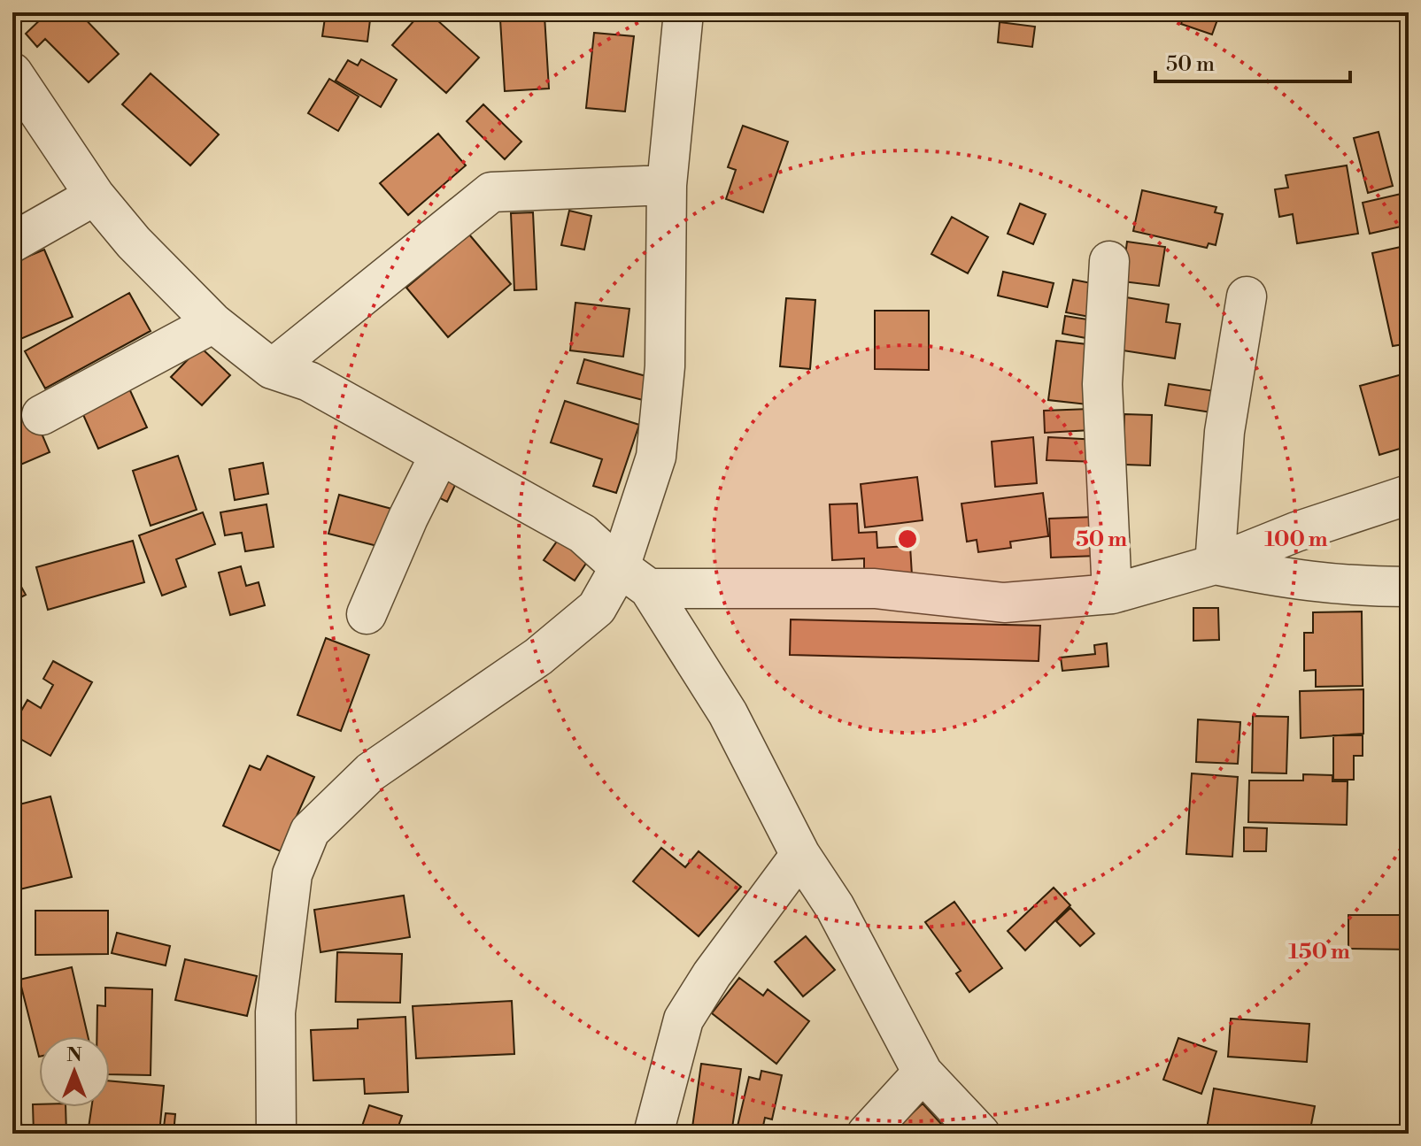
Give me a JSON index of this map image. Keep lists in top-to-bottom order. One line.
{"scale_bar":"50 m","north":"top","rings":["50 m","100 m","150 m"]}
